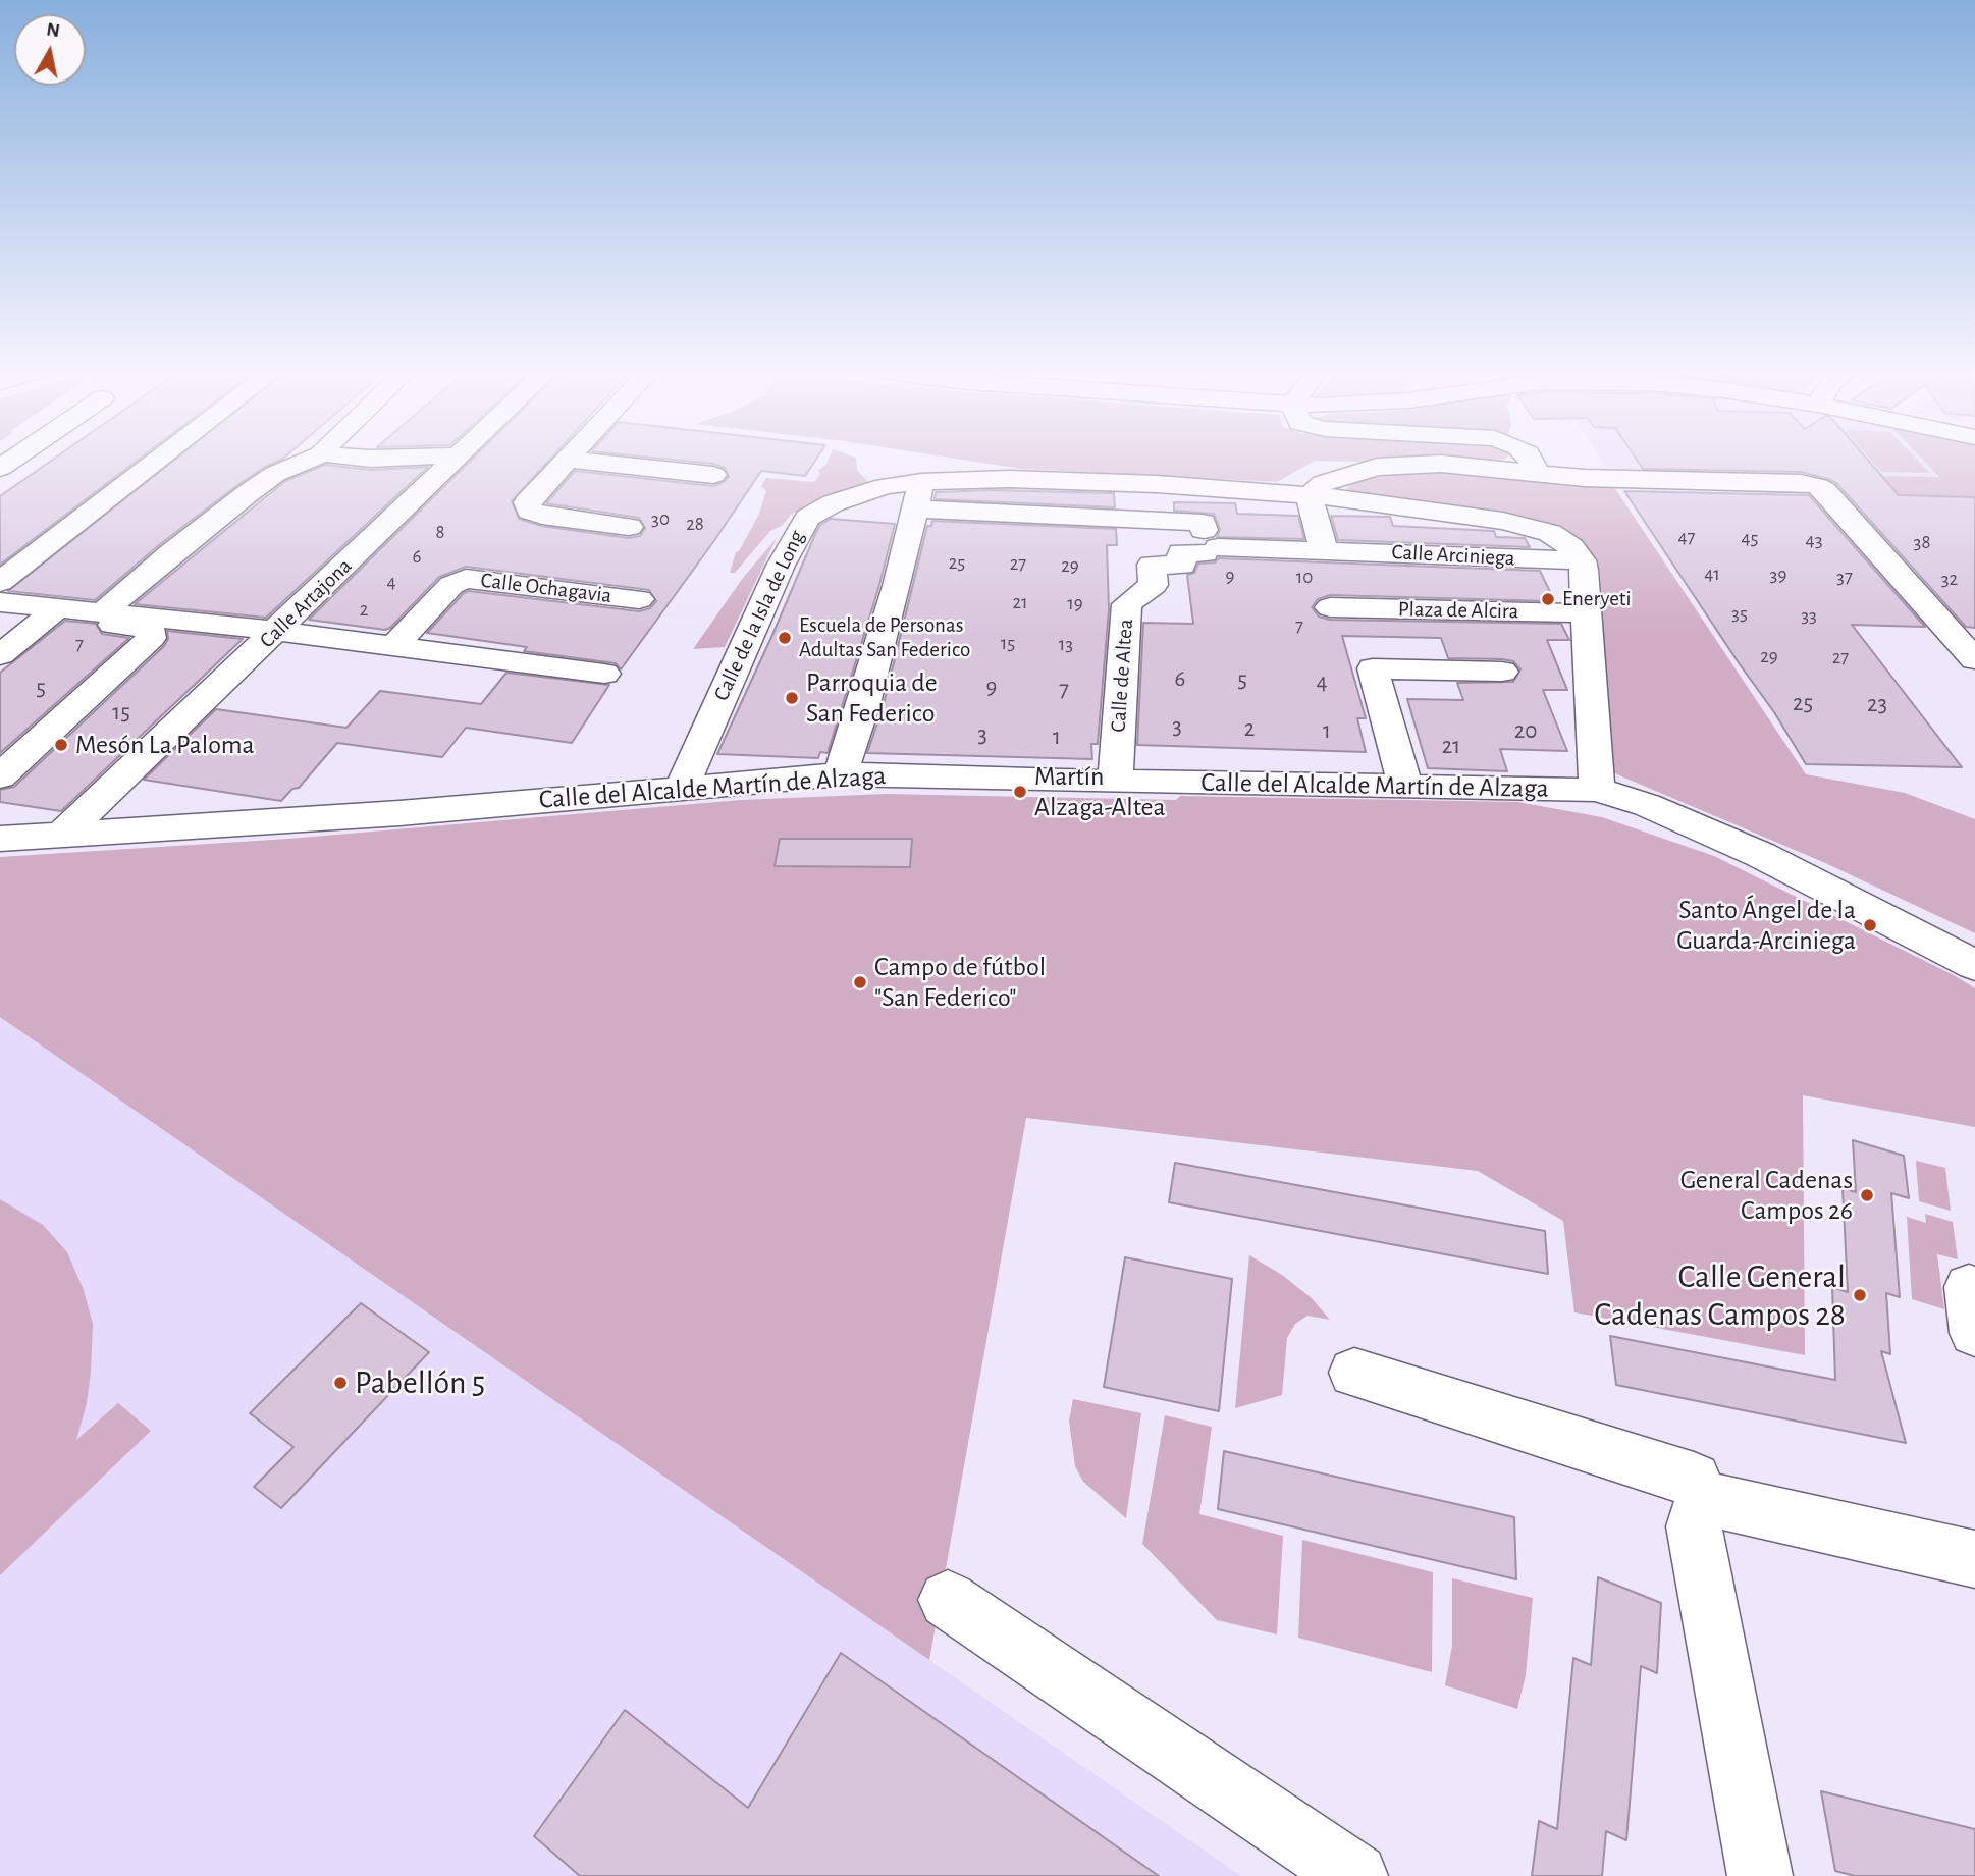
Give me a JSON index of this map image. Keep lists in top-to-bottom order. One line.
{"streets":{"street":["Calle Arciniega","Calle Ochagavia","Calle Artajona","Plaza de Alcira","Calle de la Isla de Long","Calle de Altea","Calle del Alcalde Martín de Alzaga"]},"crossings":[["Calle Arciniega","Calle de la Isla de Long"],["Calle Arciniega","Calle de Altea"],["Calle Artajona","Calle del Alcalde Martín de Alzaga"],["Calle de la Isla de Long","Calle del Alcalde Martín de Alzaga"],["Calle de Altea","Calle del Alcalde Martín de Alzaga"]],"places":["Eneryeti","Escuela de Personas Adultas San Federico","Parroquia de San Federico","Mesón La Paloma","Martín Alzaga-Altea","Santo Ángel de la Guarda-Arciniega","Campo de fútbol \"San Federico\"","General Cadenas Campos 26","Calle General Cadenas Campos 28","Pabellón 5"],"house_numbers":["30","28","8","47","45","43","38","6","25","27","29","41","39","9","10","37","32","4","21","19","2","35","33","7","15","7","13","29","27","6","5","4","9","5","7","25","23","15","3","2","1","20","3","1","21"],"north":"top"}
